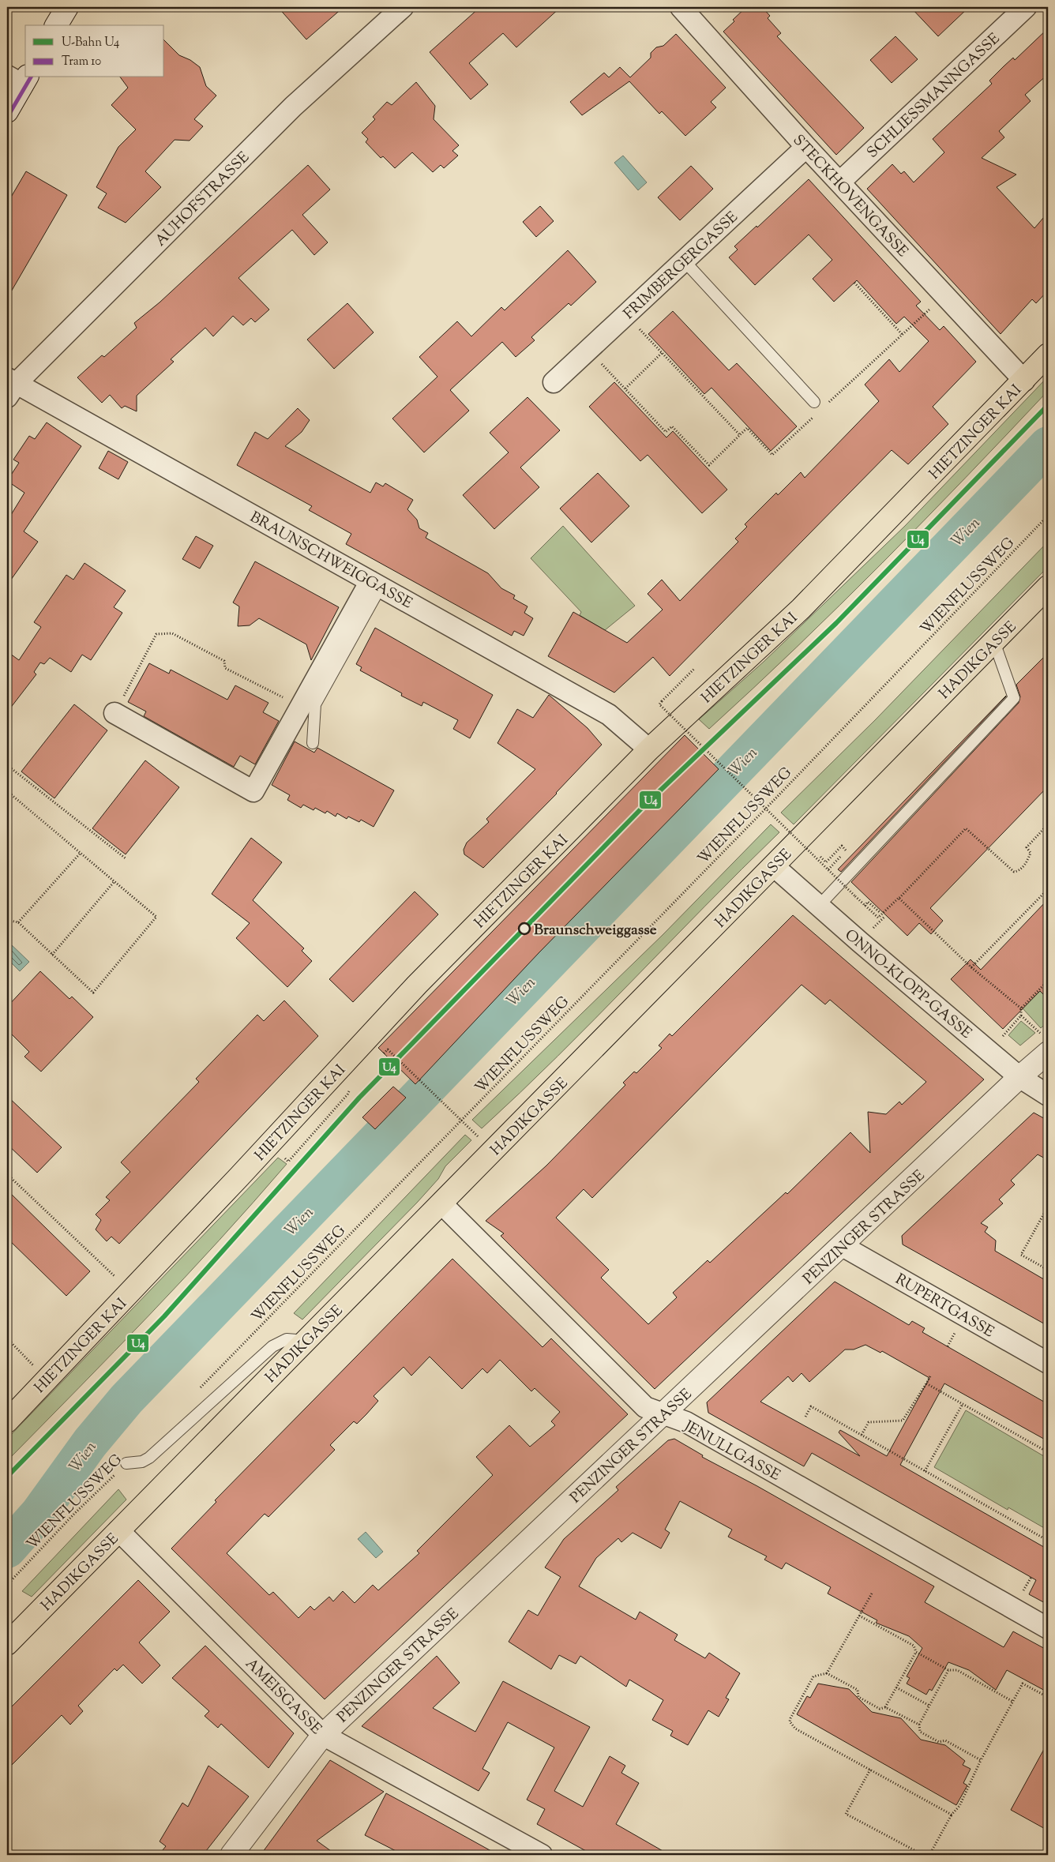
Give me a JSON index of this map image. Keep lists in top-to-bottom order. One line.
{"streets":{"main road":["HIETZINGER KAI","HADIKGASSE"],"street":["SCHLIESSMANNGASSE","STECKHOVENGASSE","AUHOFSTRASSE","FRIMBERGERGASSE","BRAUNSCHWEIGGASSE","ONNO-KLOPP-GASSE","PENZINGER STRASSE","RUPERTGASSE","JENULLGASSE","AMEISGASSE"],"path":["WIENFLUSSWEG"]},"crossings":[["SCHLIESSMANNGASSE","STECKHOVENGASSE"],["STECKHOVENGASSE","FRIMBERGERGASSE"],["STECKHOVENGASSE","HIETZINGER KAI"],["AUHOFSTRASSE","BRAUNSCHWEIGGASSE"],["HIETZINGER KAI","BRAUNSCHWEIGGASSE"],["HADIKGASSE","ONNO-KLOPP-GASSE"],["HADIKGASSE","JENULLGASSE"],["HADIKGASSE","AMEISGASSE"],["ONNO-KLOPP-GASSE","PENZINGER STRASSE"],["PENZINGER STRASSE","RUPERTGASSE"],["PENZINGER STRASSE","JENULLGASSE"],["PENZINGER STRASSE","AMEISGASSE"]],"water":["Wien"],"places":["Braunschweiggasse"],"lines":["tram line 10","metro line U4"],"legend":["U-Bahn U4","Tram 10"]}
